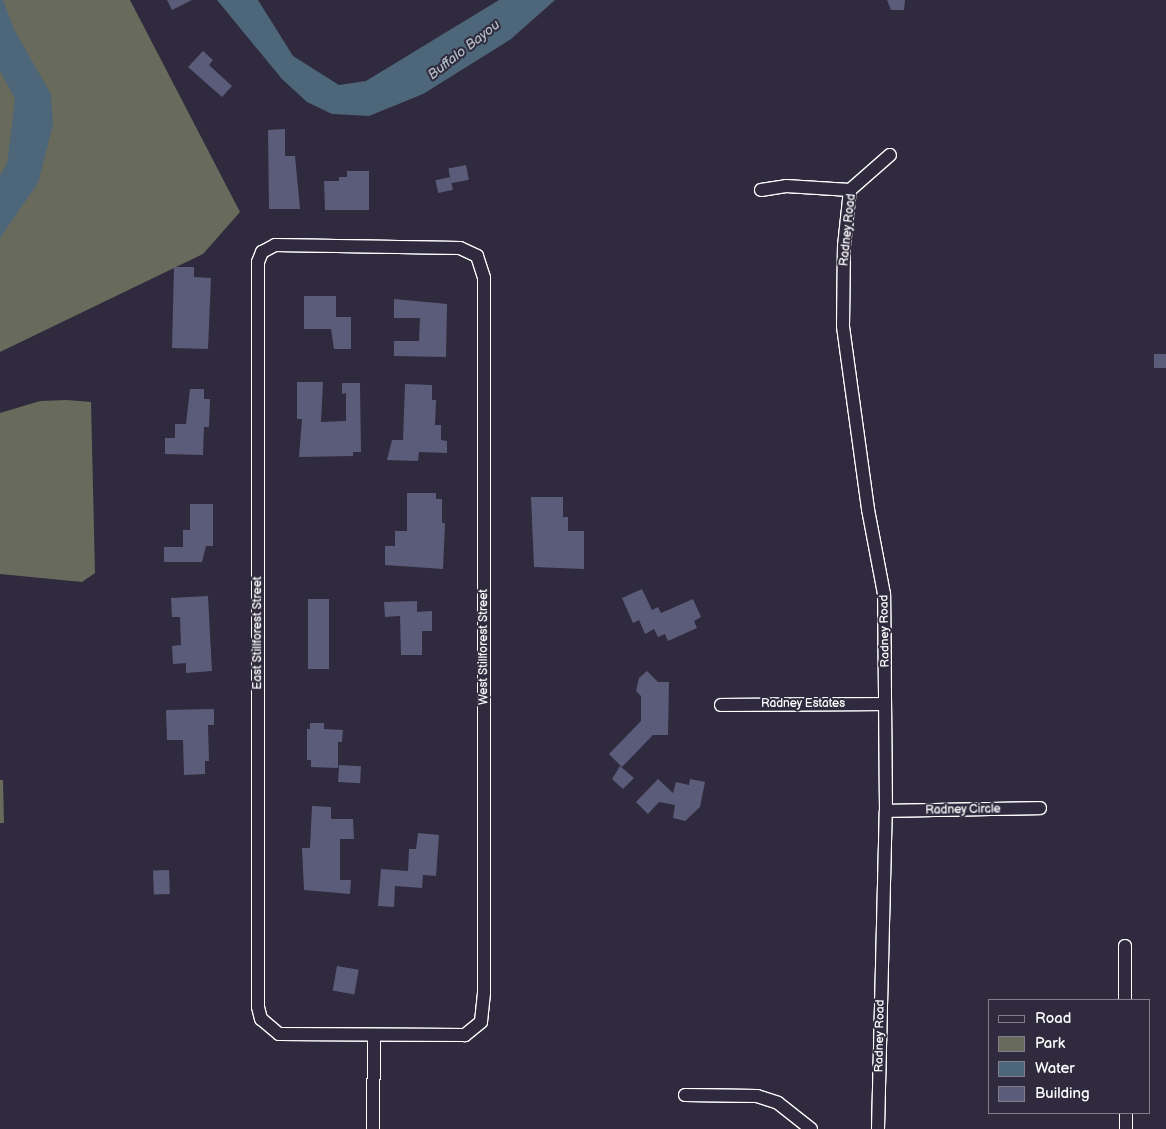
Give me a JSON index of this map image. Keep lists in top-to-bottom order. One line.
{"streets":{"street":["Radney Road","East Stillforest Street","West Stillforest Street","Radney Estates","Radney Circle"]},"crossings":[["Radney Road","Radney Estates"],["Radney Road","Radney Circle"],["East Stillforest Street","West Stillforest Street"]],"water":["Buffalo Bayou"],"legend":["Road","Park","Water","Building"]}
